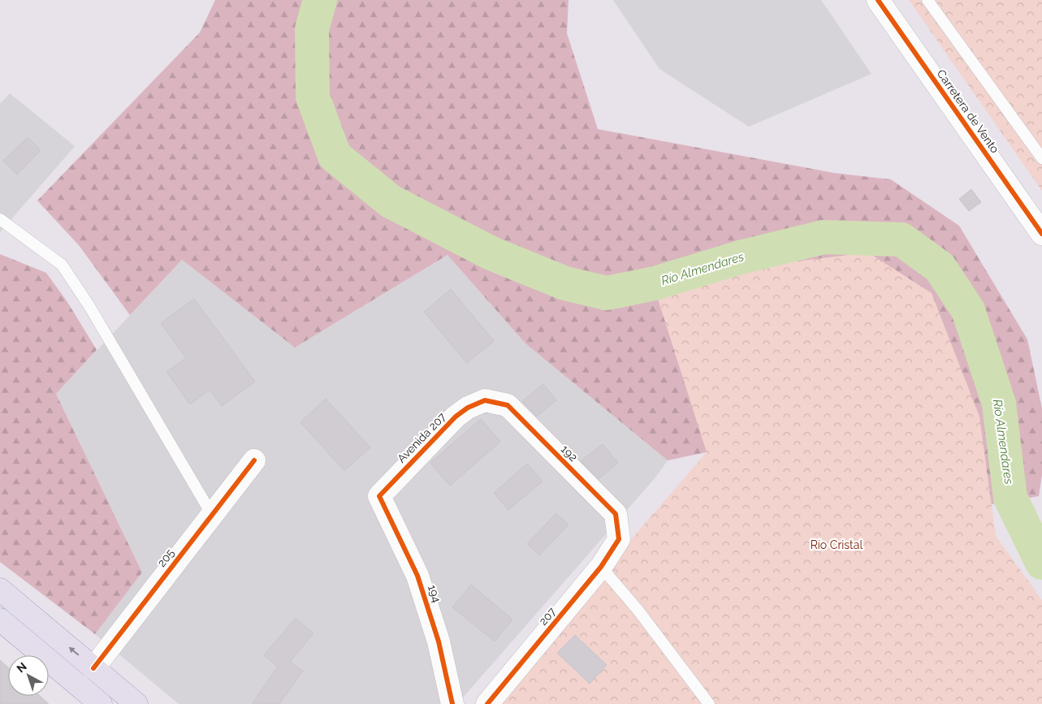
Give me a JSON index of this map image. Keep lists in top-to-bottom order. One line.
{"streets":{"street":["Carretera de Vento","Avenida 207","192","205","194","207"]},"crossings":[["Avenida 207","192"],["Avenida 207","194"],["192","207"]],"water":["Río Almendares"],"parks":["Río Cristal"],"north":"top left"}
